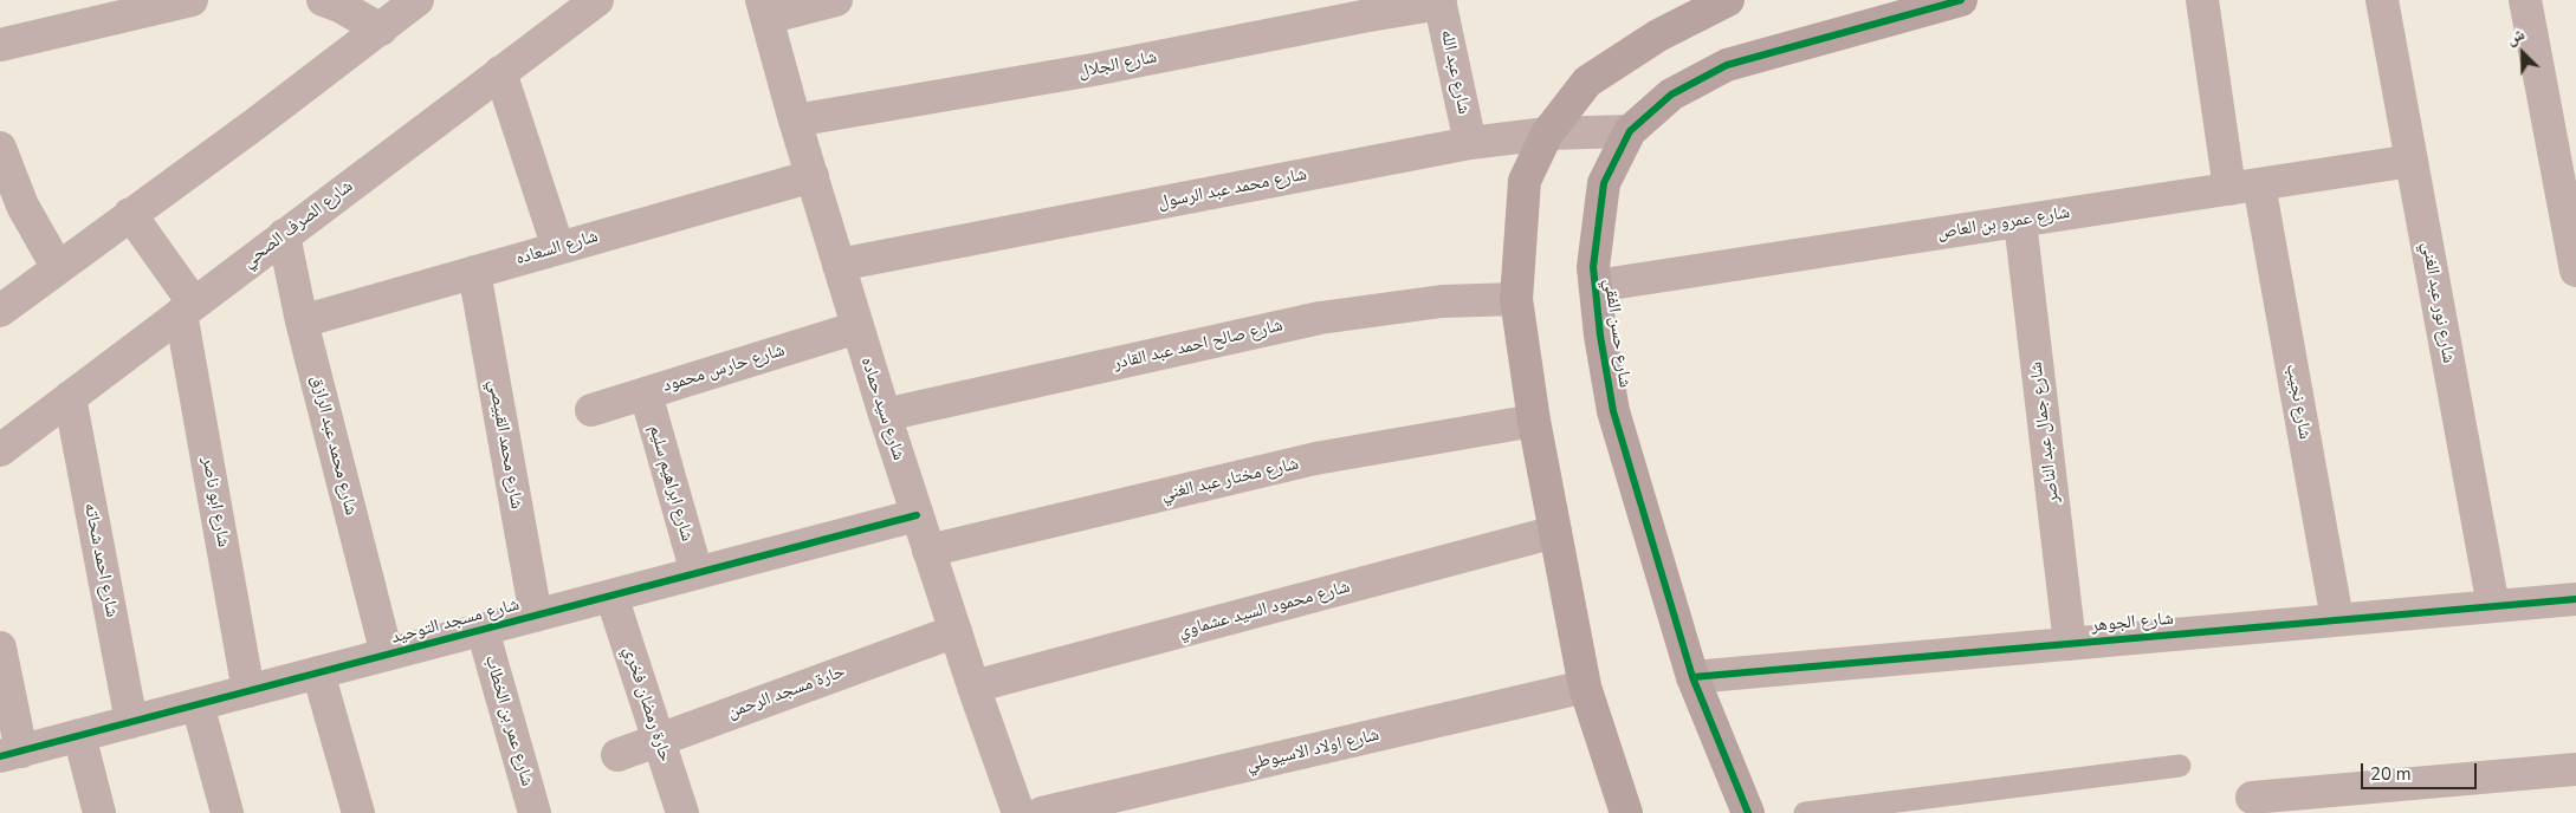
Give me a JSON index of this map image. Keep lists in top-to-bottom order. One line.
{"streets":{"street":["شارع الجلال","شارع عبد الله","شارع محمد عبد الرسول","شارع عمرو بن العاص","شارع الصرف الصحي","شارع السعاده","شارع نور عبد الغني","شارع حسن الفقي","شارع صالح احمد عبد القادر","شارع حارس محمود","شارع نجيب","شارع سيد حماده","شارع جمال عبد الناصر","شارع محمد القبيصي","شارع محمد عبد الرازق","شارع مختار عبد الغني","شارع ابراهيم سليم","شارع ابو ناصر","شارع احمد شحاته","شارع محمود السيد عشماوي","شارع مسجد التوحيد","شارع الجوهر","حارة مسجد الرحمن","حارة رمضان فخري","شارع عمر بن الخطاب","شارع اولاد الاسيوطي"]},"crossings":[["شارع الجلال","شارع عبد الله"],["شارع الجلال","شارع سيد حماده"],["شارع عبد الله","شارع محمد عبد الرسول"],["شارع محمد عبد الرسول","شارع حسن الفقي"],["شارع محمد عبد الرسول","شارع سيد حماده"],["شارع عمرو بن العاص","شارع نور عبد الغني"],["شارع عمرو بن العاص","شارع حسن الفقي"],["شارع عمرو بن العاص","شارع نجيب"],["شارع عمرو بن العاص","شارع جمال عبد الناصر"],["شارع الصرف الصحي","شارع محمد عبد الرازق"],["شارع الصرف الصحي","شارع ابو ناصر"],["شارع الصرف الصحي","شارع احمد شحاته"],["شارع السعاده","شارع سيد حماده"],["شارع السعاده","شارع محمد القبيصي"],["شارع السعاده","شارع محمد عبد الرازق"],["شارع نور عبد الغني","شارع الجوهر"],["شارع حسن الفقي","شارع الجوهر"],["شارع صالح احمد عبد القادر","شارع سيد حماده"],["شارع حارس محمود","شارع سيد حماده"],["شارع حارس محمود","شارع ابراهيم سليم"],["شارع نجيب","شارع الجوهر"],["شارع سيد حماده","شارع مختار عبد الغني"],["شارع سيد حماده","شارع محمود السيد عشماوي"],["شارع سيد حماده","شارع مسجد التوحيد"],["شارع سيد حماده","حارة مسجد الرحمن"],["شارع جمال عبد الناصر","شارع الجوهر"],["شارع محمد القبيصي","شارع مسجد التوحيد"],["شارع محمد عبد الرازق","شارع مسجد التوحيد"],["شارع ابراهيم سليم","شارع مسجد التوحيد"],["شارع ابو ناصر","شارع مسجد التوحيد"],["شارع احمد شحاته","شارع مسجد التوحيد"],["شارع مسجد التوحيد","حارة رمضان فخري"],["شارع مسجد التوحيد","شارع عمر بن الخطاب"],["حارة مسجد الرحمن","حارة رمضان فخري"]],"scale_bar":"20 m","north":"top left"}
